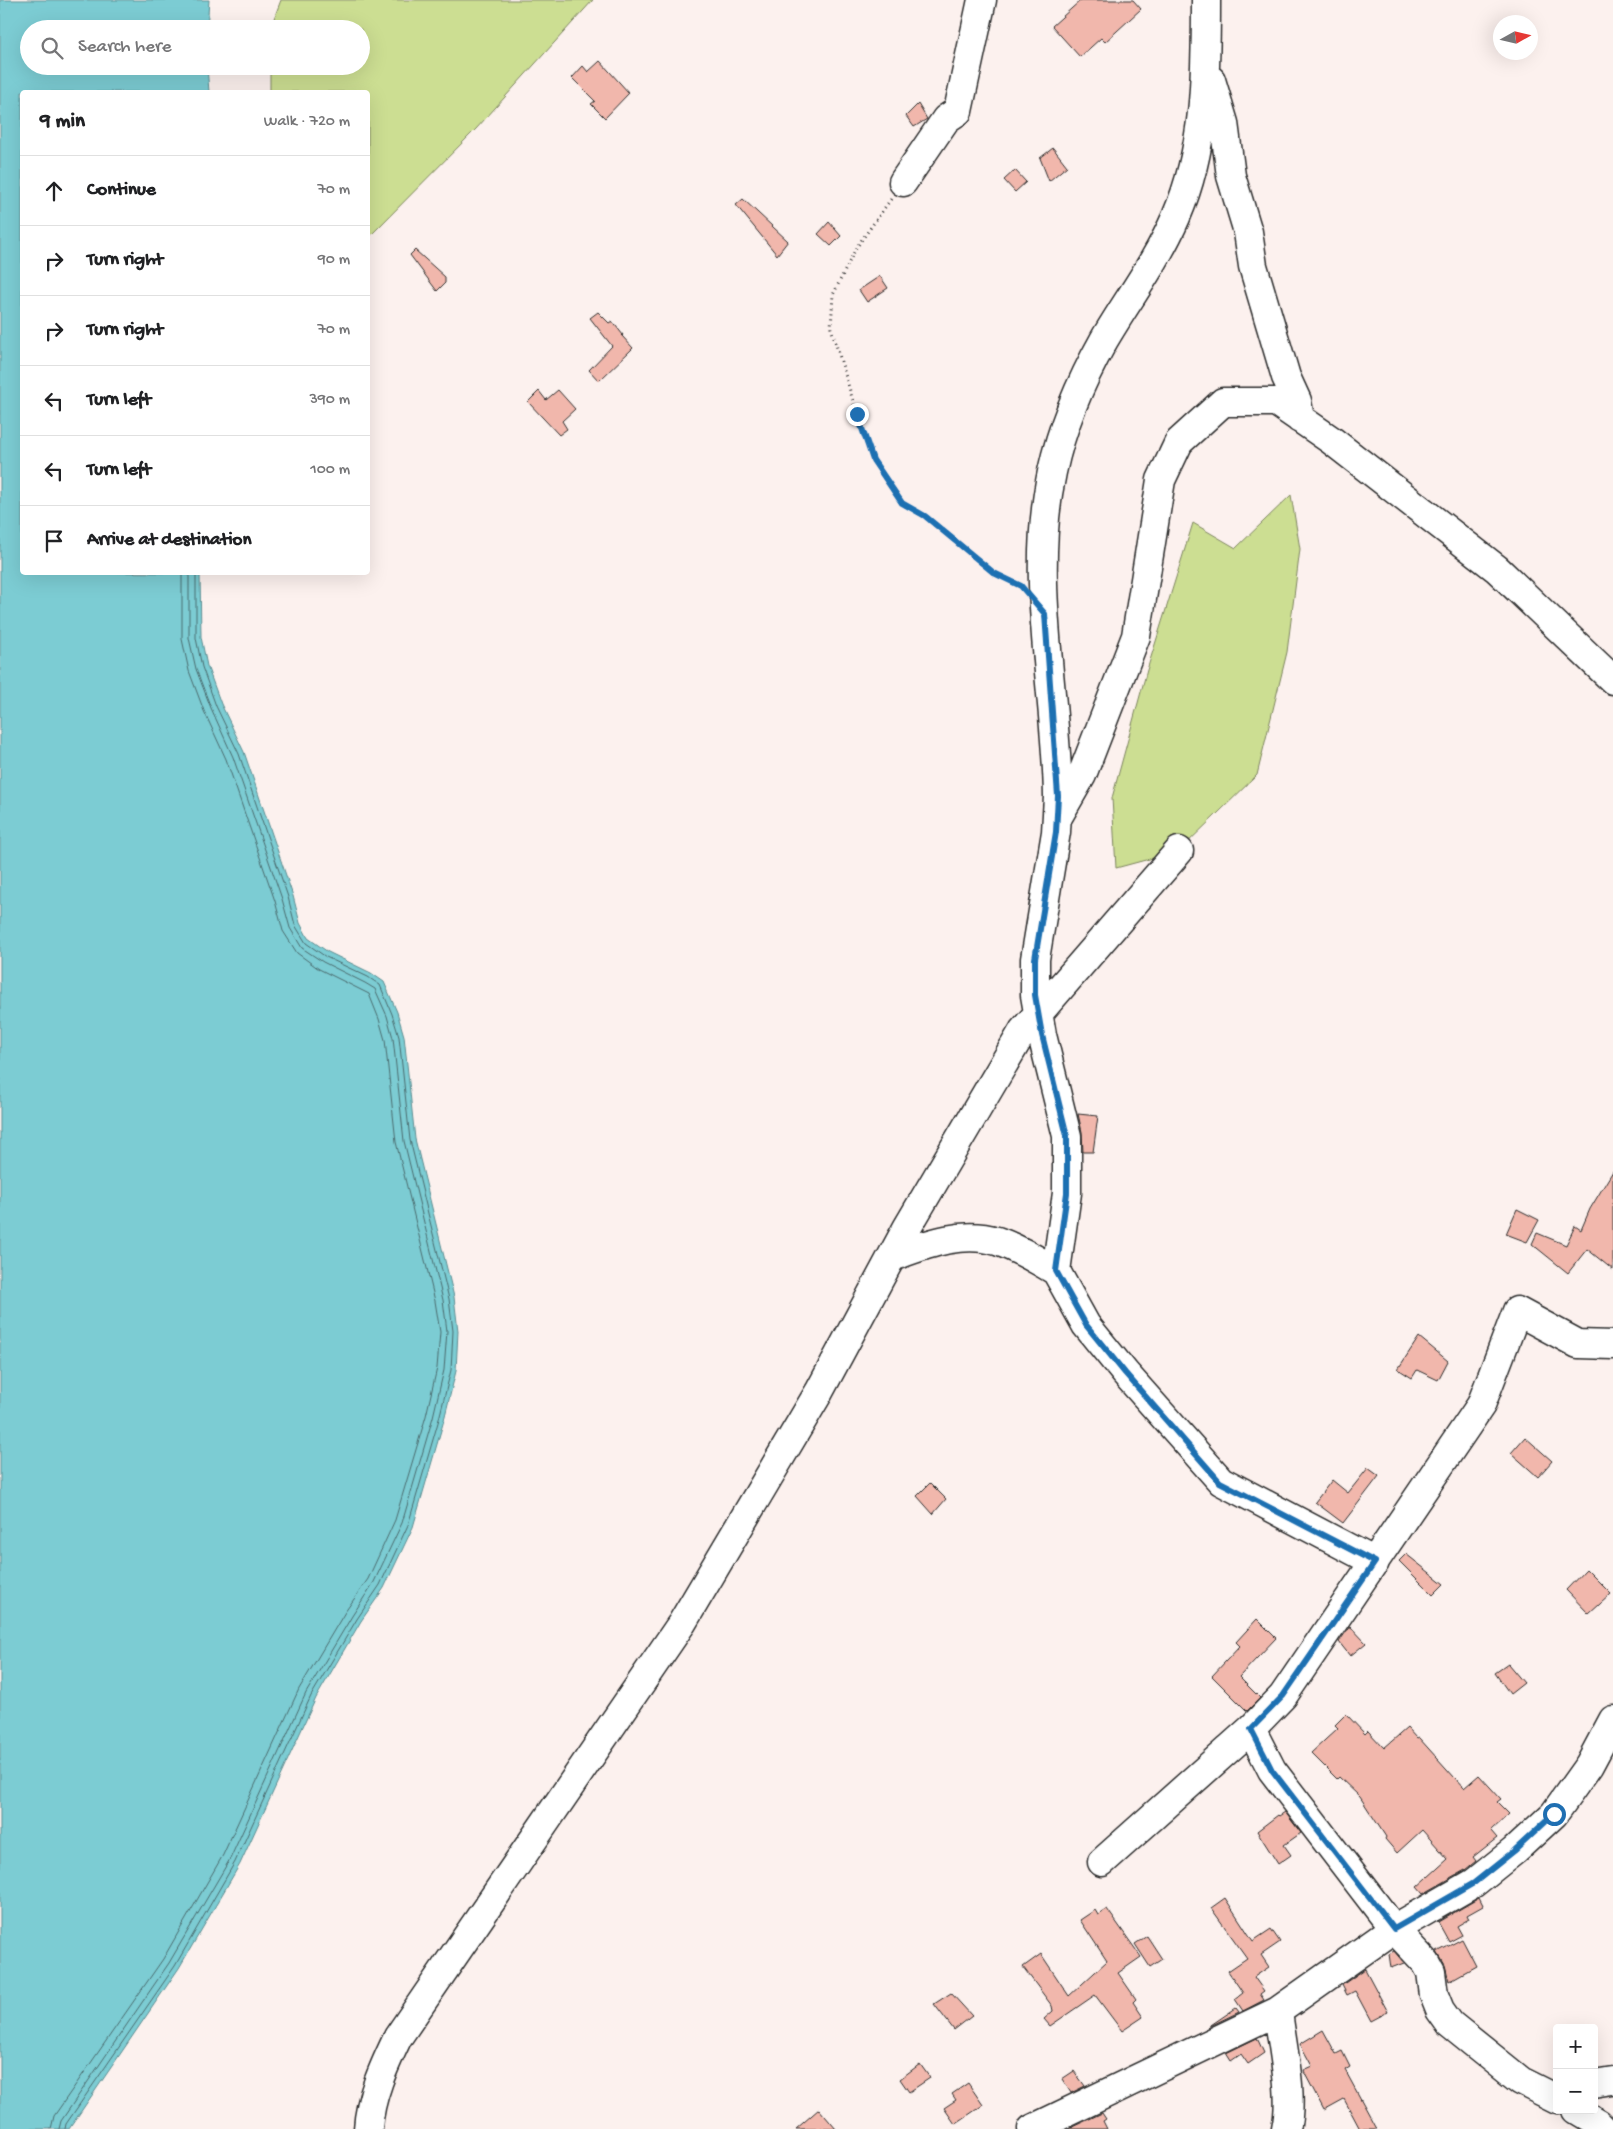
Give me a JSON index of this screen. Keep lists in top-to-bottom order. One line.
{"north":"right","page":{"search":"Search here","heading":["9 min","Walk · 720 m"],"list":[["Continue","70 m"],["Turn right","90 m"],["Turn right","70 m"],["Turn left","390 m"],["Turn left","100 m"],"Arrive at destination"],"map_buttons":["+","−"]}}
